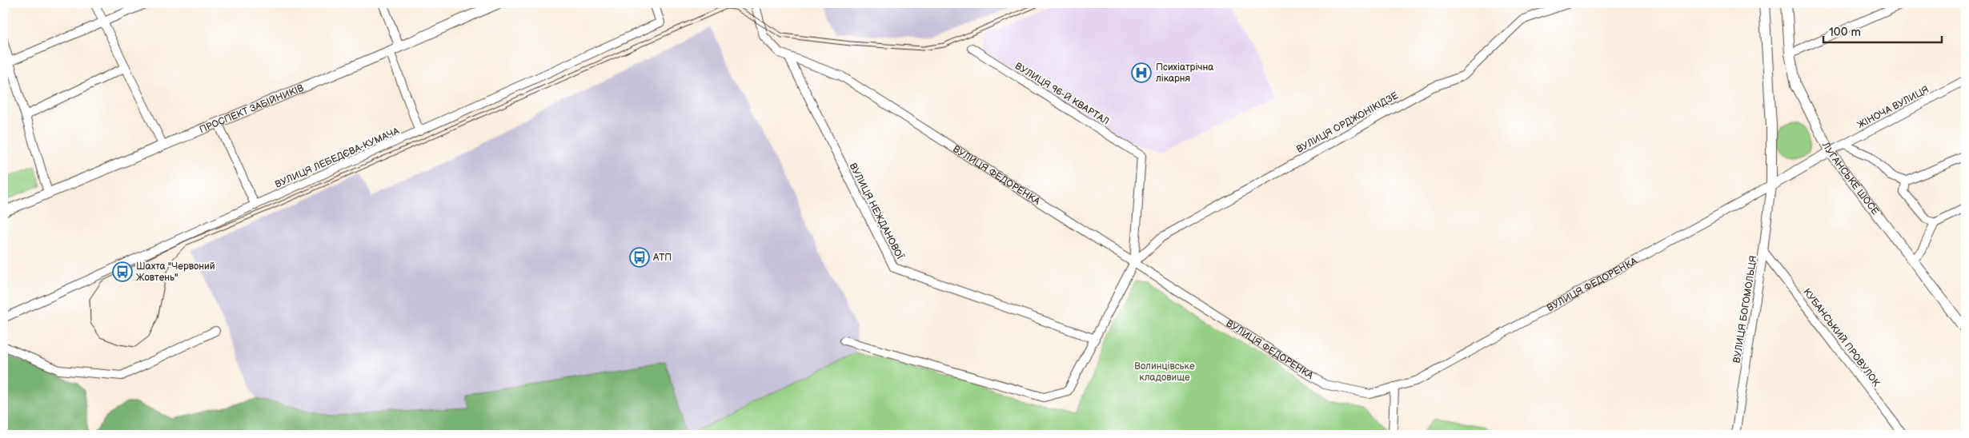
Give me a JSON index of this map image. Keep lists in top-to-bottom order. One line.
{"streets":{"main road":["ПРОСПЕКТ ЗАБІЙНИКІВ","ВУЛИЦЯ ФЕДОРЕНКА","ЛУГАНСЬКЕ ШОСЕ"],"street":["ВУЛИЦЯ 96-Й КВАРТАЛ","ЖІНОЧА ВУЛИЦЯ","ВУЛИЦЯ ОРДЖОНІКІДЗЕ","ВУЛИЦЯ ЛЕБЕДЄВА-КУМАЧА","ВУЛИЦЯ НЕЖДАНОВОЇ","ВУЛИЦЯ БОГОМОЛЬЦЯ","КУБАНСЬКИЙ ПРОВУЛОК"]},"crossings":[["ВУЛИЦЯ 96-Й КВАРТАЛ","ВУЛИЦЯ ОРДЖОНІКІДЗЕ"],["ВУЛИЦЯ 96-Й КВАРТАЛ","ВУЛИЦЯ ФЕДОРЕНКА"],["ЖІНОЧА ВУЛИЦЯ","ВУЛИЦЯ ФЕДОРЕНКА"],["ЖІНОЧА ВУЛИЦЯ","ЛУГАНСЬКЕ ШОСЕ"],["ВУЛИЦЯ ОРДЖОНІКІДЗЕ","ВУЛИЦЯ ФЕДОРЕНКА"],["ВУЛИЦЯ ФЕДОРЕНКА","ЛУГАНСЬКЕ ШОСЕ"],["ВУЛИЦЯ ФЕДОРЕНКА","ВУЛИЦЯ НЕЖДАНОВОЇ"],["ВУЛИЦЯ ФЕДОРЕНКА","ВУЛИЦЯ БОГОМОЛЬЦЯ"],["ВУЛИЦЯ БОГОМОЛЬЦЯ","КУБАНСЬКИЙ ПРОВУЛОК"]],"parks":["Волинцівське кладовище"],"places":{"hospital":["Психіатрічна лікарня"],"bus stop":["АТП","Шахта \"Червоний Жовтень\""]},"scale_bar":"100 m"}
